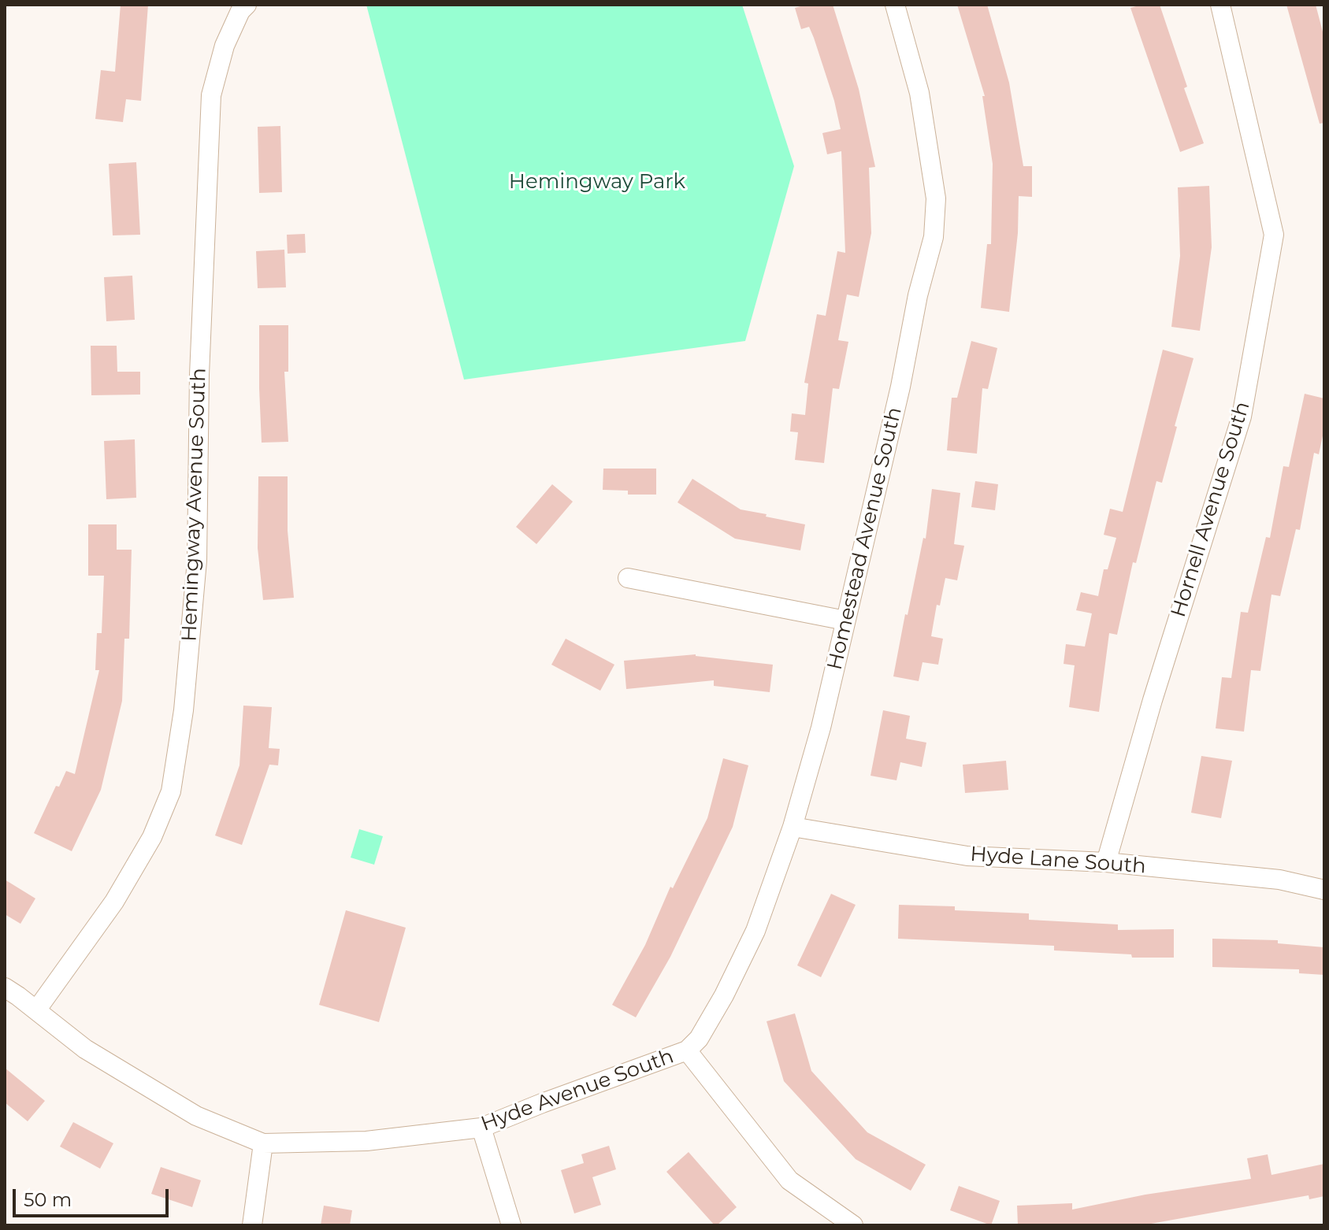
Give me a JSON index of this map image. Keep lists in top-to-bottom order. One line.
{"streets":{"street":["Hemingway Avenue South","Hornell Avenue South","Homestead Avenue South","Hyde Lane South","Hyde Avenue South"]},"crossings":[["Hemingway Avenue South","Hyde Avenue South"],["Hornell Avenue South","Hyde Lane South"],["Homestead Avenue South","Hyde Lane South"],["Homestead Avenue South","Hyde Avenue South"]],"parks":["Hemingway Park"],"scale_bar":"50 m"}
